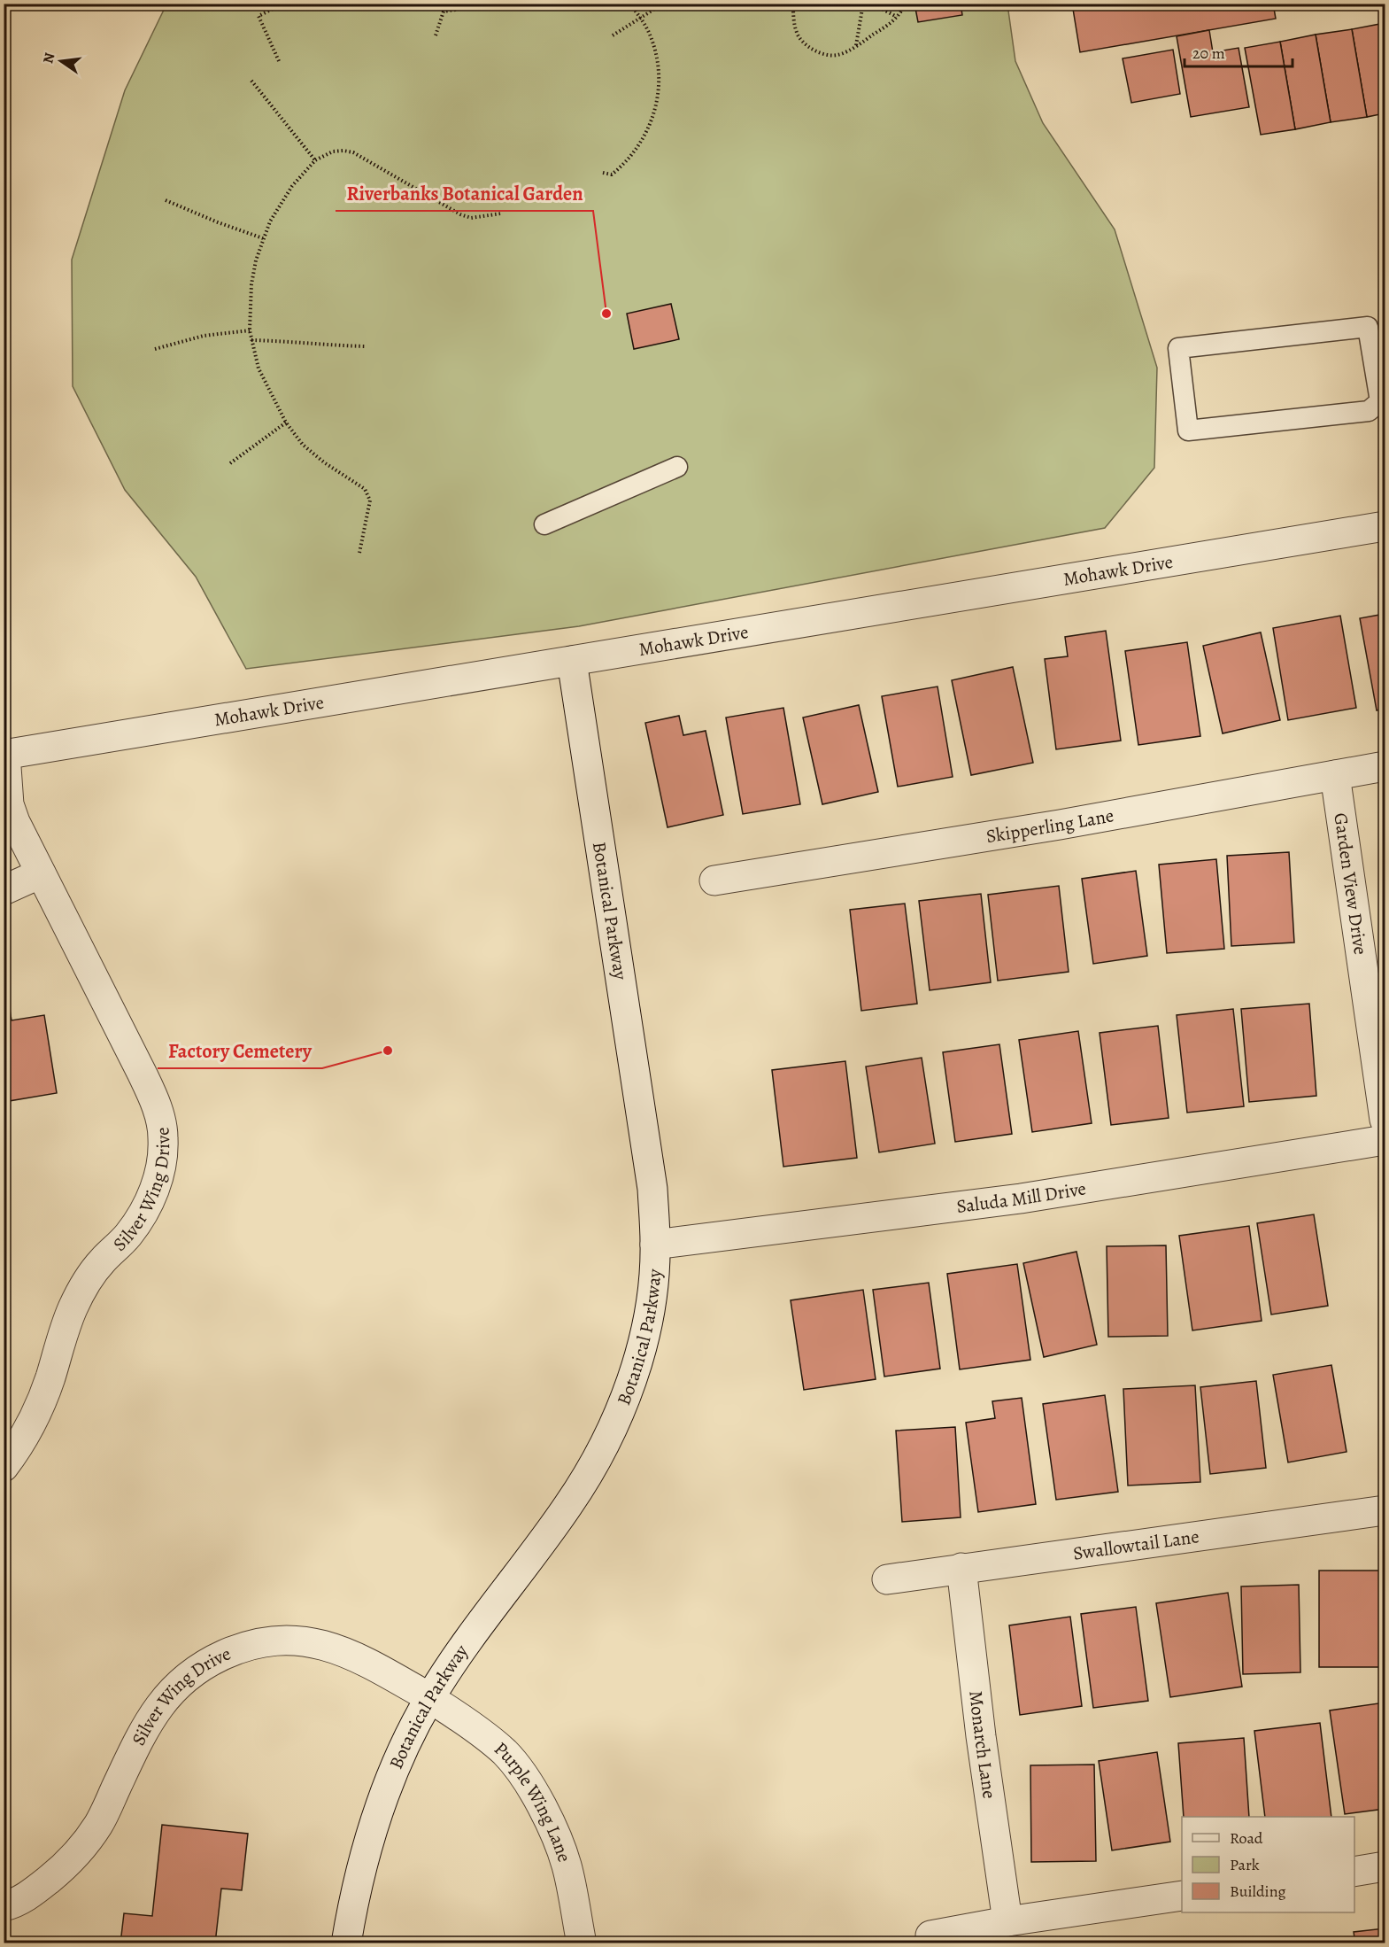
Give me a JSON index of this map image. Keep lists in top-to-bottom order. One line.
{"streets":{"street":["Mohawk Drive","Skipperling Lane","Garden View Drive","Botanical Parkway","Silver Wing Drive","Saluda Mill Drive","Swallowtail Lane","Monarch Lane","Purple Wing Lane"]},"crossings":[["Mohawk Drive","Botanical Parkway"],["Mohawk Drive","Silver Wing Drive"],["Skipperling Lane","Garden View Drive"],["Botanical Parkway","Silver Wing Drive"],["Botanical Parkway","Saluda Mill Drive"],["Botanical Parkway","Purple Wing Lane"],["Silver Wing Drive","Purple Wing Lane"],["Swallowtail Lane","Monarch Lane"]],"places":["Riverbanks Botanical Garden","Factory Cemetery"],"legend":["Road","Park","Building"],"scale_bar":"20 m","north":"left"}
